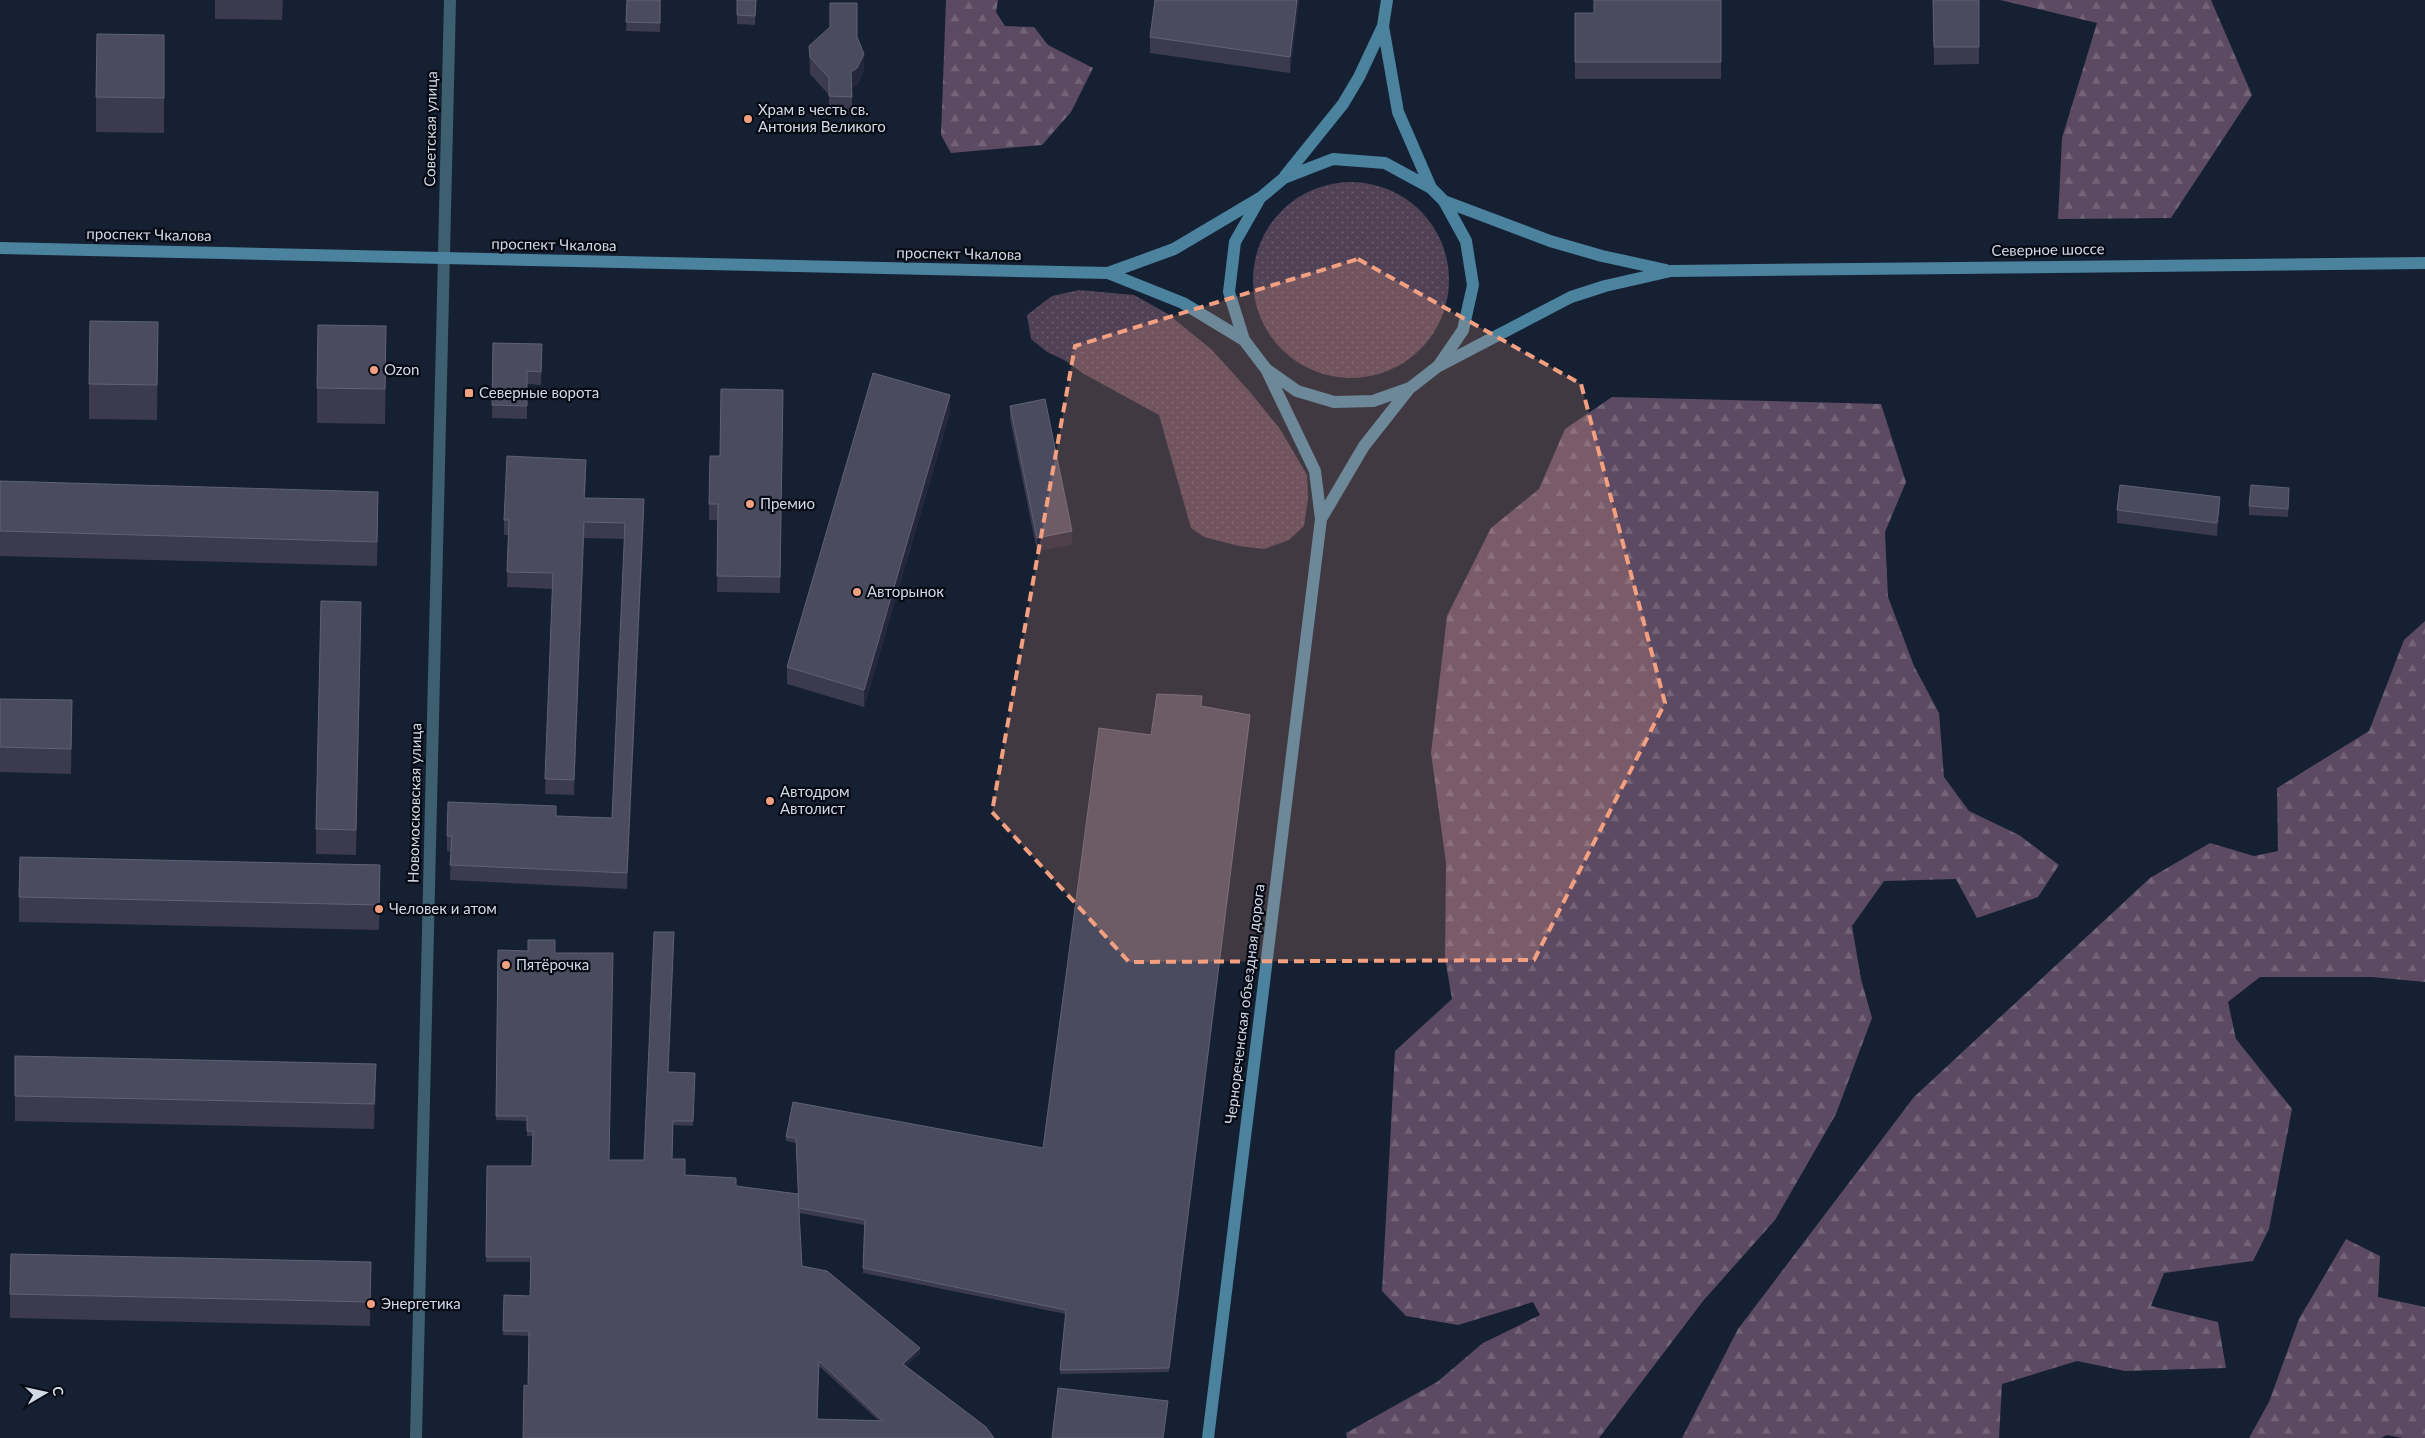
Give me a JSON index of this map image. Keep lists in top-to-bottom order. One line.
{"streets":{"main road":["проспект Чкалова","Северное шоссе","Чернореченская объездная дорога"],"street":["Советская улица","Новомосковская улица"]},"crossings":[["Советская улица","проспект Чкалова"],["Советская улица","Новомосковская улица"],["проспект Чкалова","Новомосковская улица"]],"places":{"other":["Храм в честь св. Антония Великого","Ozon","Премио","Авторынок","Автодром Автолист","Человек и атом","Пятёрочка","Энергетика"],"transit":["Северные ворота"]},"north":"right"}
